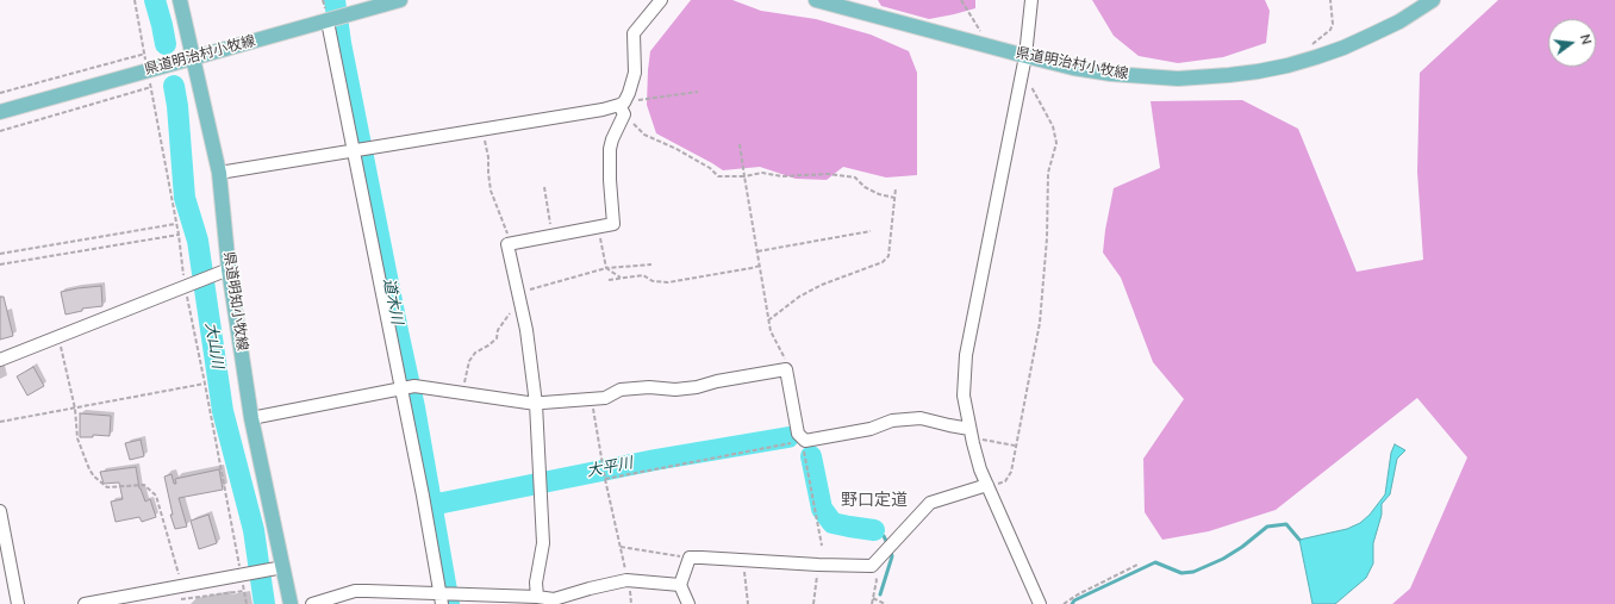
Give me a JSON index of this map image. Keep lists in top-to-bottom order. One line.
{"streets":{"main road":["県道明治村小牧線","県道明知小牧線"]},"crossings":[["県道明治村小牧線","県道明知小牧線"]],"districts":["野口定道"],"water":["道木川","大山川","大平川"],"north":"right"}
